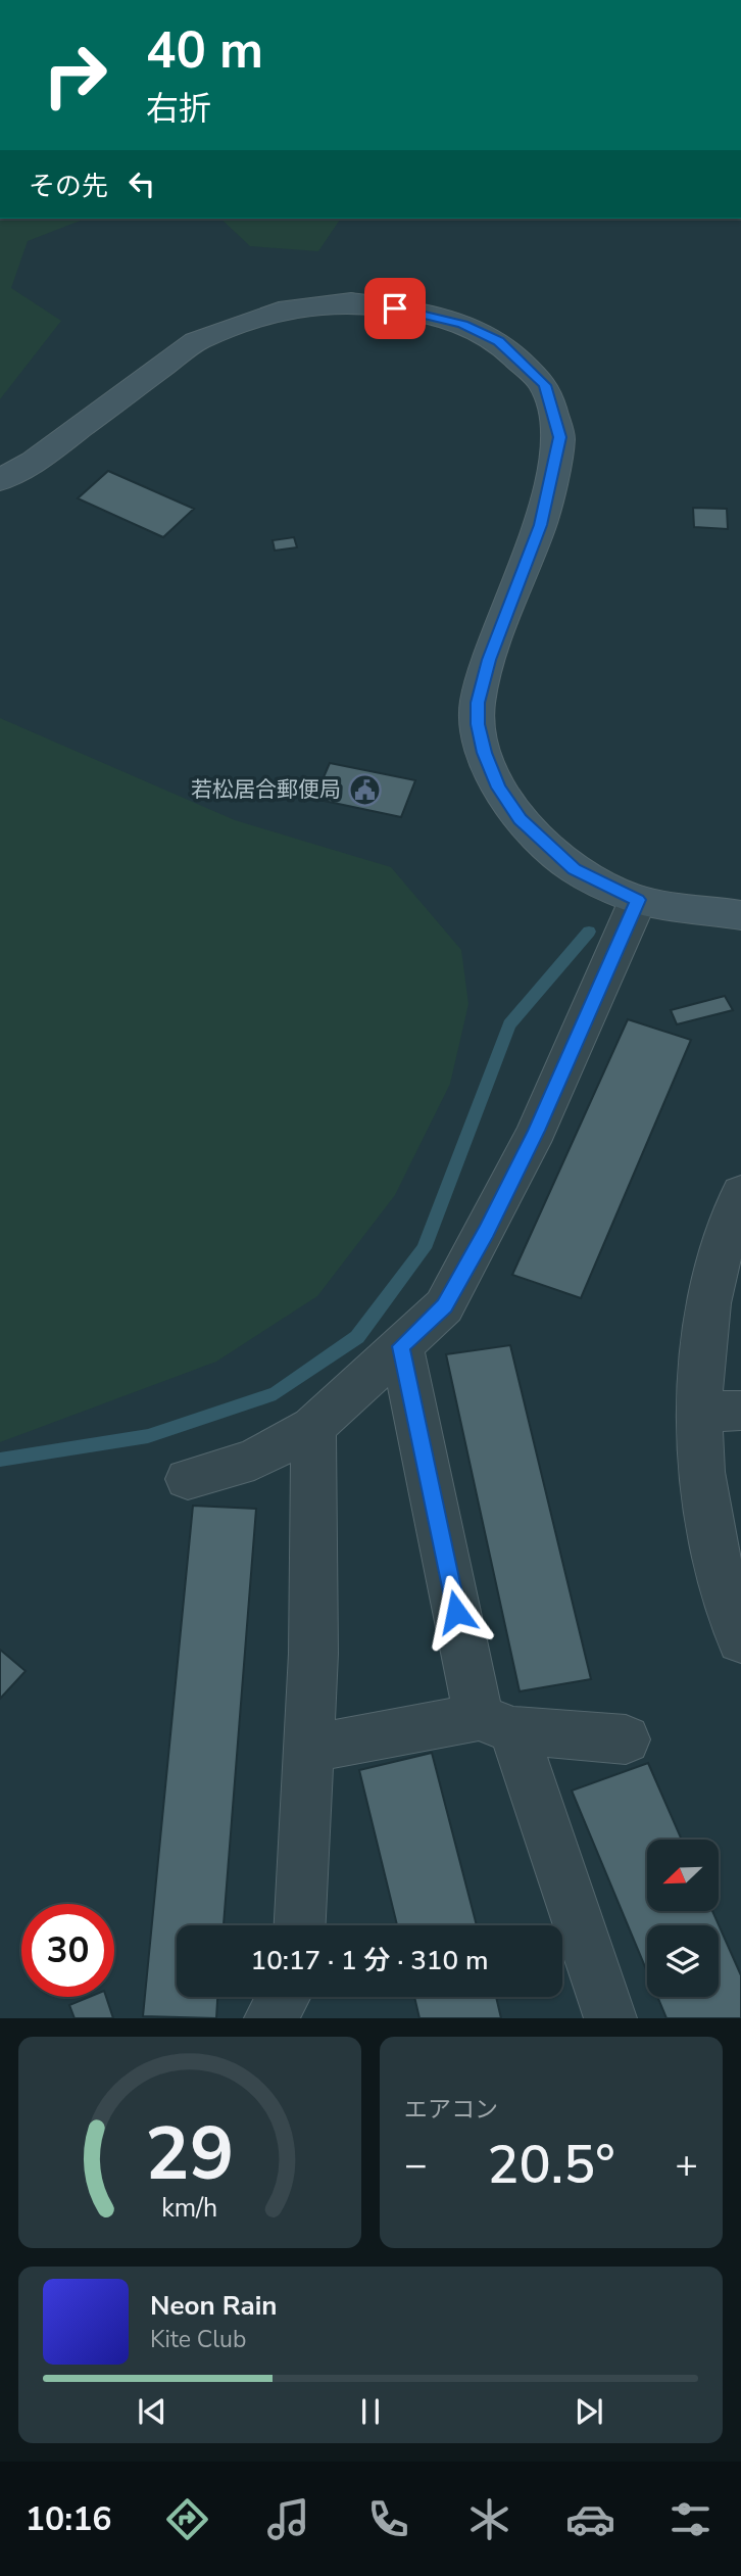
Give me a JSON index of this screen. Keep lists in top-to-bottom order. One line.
{"places":{"public building":["若松居合郵便局"]},"north":"bottom left","page":{"turn":["40 m","右折"],"then":"その先","limit":"30","trip":"10:17 · 1 分 · 310 m","tile":"エアコン","heat":["−","20.5°","+"],"song":["Neon Rain","Kite Club"],"tabs":"10:16","gauge":["29","km/h"]}}
